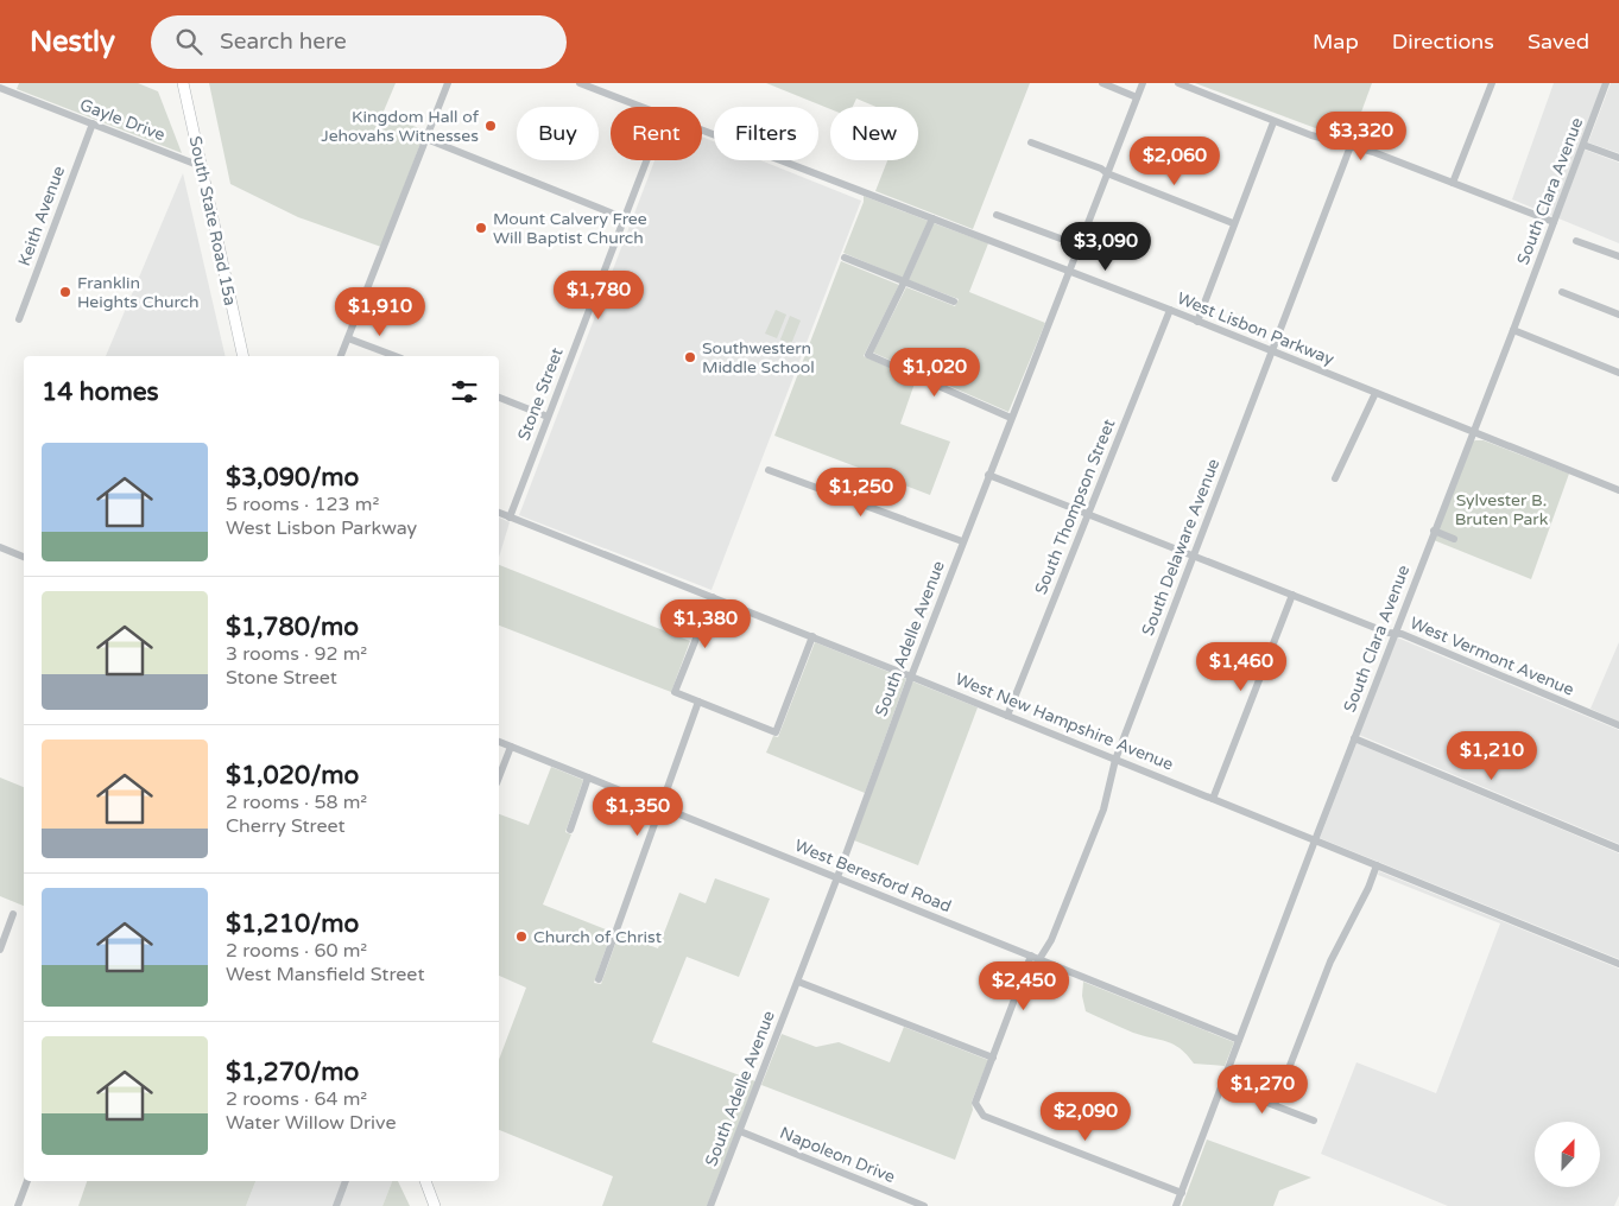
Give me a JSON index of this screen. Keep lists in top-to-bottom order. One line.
{"streets":{"highway":["South State Road 15a"],"street":["Gayle Drive","South Clara Avenue","Keith Avenue","West Lisbon Parkway","Stone Street","South Thompson Street","South Delaware Avenue","South Adelle Avenue","West Vermont Avenue","West New Hampshire Avenue","West Beresford Road","Napoleon Drive"]},"crossings":[["Gayle Drive","Keith Avenue"],["Gayle Drive","South State Road 15a"],["South Clara Avenue","West Lisbon Parkway"],["South Clara Avenue","South Delaware Avenue"],["South Clara Avenue","West Vermont Avenue"],["South Clara Avenue","West New Hampshire Avenue"],["South Clara Avenue","West Beresford Road"],["West Lisbon Parkway","South Thompson Street"],["West Lisbon Parkway","South Delaware Avenue"],["West Lisbon Parkway","South Adelle Avenue"],["Stone Street","West New Hampshire Avenue"],["South Thompson Street","West Vermont Avenue"],["South Thompson Street","West New Hampshire Avenue"],["South Delaware Avenue","West Vermont Avenue"],["South Delaware Avenue","West New Hampshire Avenue"],["South Delaware Avenue","West Beresford Road"],["South Adelle Avenue","West Vermont Avenue"],["South Adelle Avenue","West New Hampshire Avenue"],["South Adelle Avenue","West Beresford Road"],["South Adelle Avenue","Napoleon Drive"]],"parks":["Sylvester B. Bruten Park"],"places":["Kingdom Hall of Jehovahs Witnesses","Mount Calvery Free Will Baptist Church","Franklin Heights Church","Southwestern Middle School","Church of Christ"],"north":"top","page":{"header":"Nestly","search":"Search here","nav":["Map","Directions","Saved"],"chip":["Buy","Rent","Filters","New"],"price":["$3,320","$2,060","$3,090","$1,780","$1,910","$1,020","$1,250","$1,380","$1,460","$1,210","$1,350","$2,450","$1,270","$2,090"],"heading":"14 homes","list":[{"name":"$3,090/mo","note":"5 rooms · 123 m² · West Lisbon Parkway"},{"name":"$1,780/mo","note":"3 rooms · 92 m² · Stone Street"},{"name":"$1,020/mo","note":"2 rooms · 58 m² · Cherry Street"},{"name":"$1,210/mo","note":"2 rooms · 60 m² · West Mansfield Street"},{"name":"$1,270/mo","note":"2 rooms · 64 m² · Water Willow Drive"}]}}
